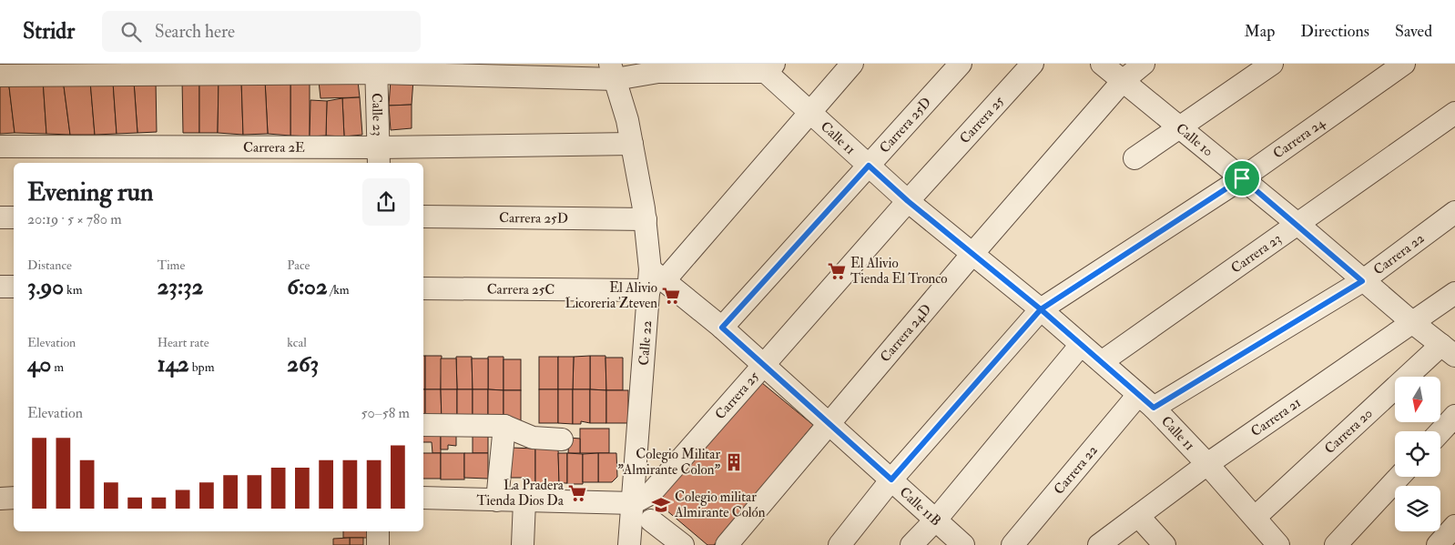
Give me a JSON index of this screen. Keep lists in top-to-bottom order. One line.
{"streets":{"street":["Calle 23","Carrera 25","Carrera 25D","Calle 11","Carrera 24","Calle 10","Carrera 2E","Carrera 23","Carrera 22","Carrera 25C","Carrera 24D","Calle 22","Carrera 21","Carrera 20","Calle 11B"]},"crossings":[["Calle 23","Carrera 2E"],["Carrera 25","Calle 11"],["Carrera 25","Calle 22"],["Carrera 25","Calle 11B"],["Carrera 25D","Calle 11"],["Carrera 25D","Calle 22"],["Carrera 25D","Calle 11B"],["Calle 11","Carrera 24"],["Calle 11","Carrera 23"],["Calle 11","Carrera 22"],["Calle 11","Carrera 24D"],["Calle 11","Carrera 21"],["Calle 11","Carrera 20"],["Carrera 24","Calle 10"],["Carrera 24","Calle 11B"],["Calle 10","Carrera 23"],["Calle 10","Carrera 22"],["Calle 10","Carrera 24D"],["Calle 10","Carrera 21"],["Calle 10","Carrera 20"],["Carrera 2E","Calle 22"],["Carrera 25C","Calle 22"],["Carrera 25C","Calle 11B"],["Carrera 24D","Calle 11B"],["Calle 22","Calle 11B"]],"places":{"supermarket":["El Alivio Tienda El Tronco","El Alivio Licoreria Zteven","La Pradera Tienda Dios Da"],"building":["Colegio Militar \"Almirante Colon\""],"school or university":["Colegio militar Almirante Colón"]},"north":"bottom","page":{"header":"Stridr","search":"Search here","nav":["Map","Directions","Saved"],"heading":["Evening run","20:19 · 5 × 780 m"],"stats":[["Distance","3.90 km"],["Time","23:32"],["Pace","6:02 /km"],["Elevation","40 m"],["Heart rate","142 bpm"],["kcal","263"]],"chart":["Elevation","50–58 m"]}}
